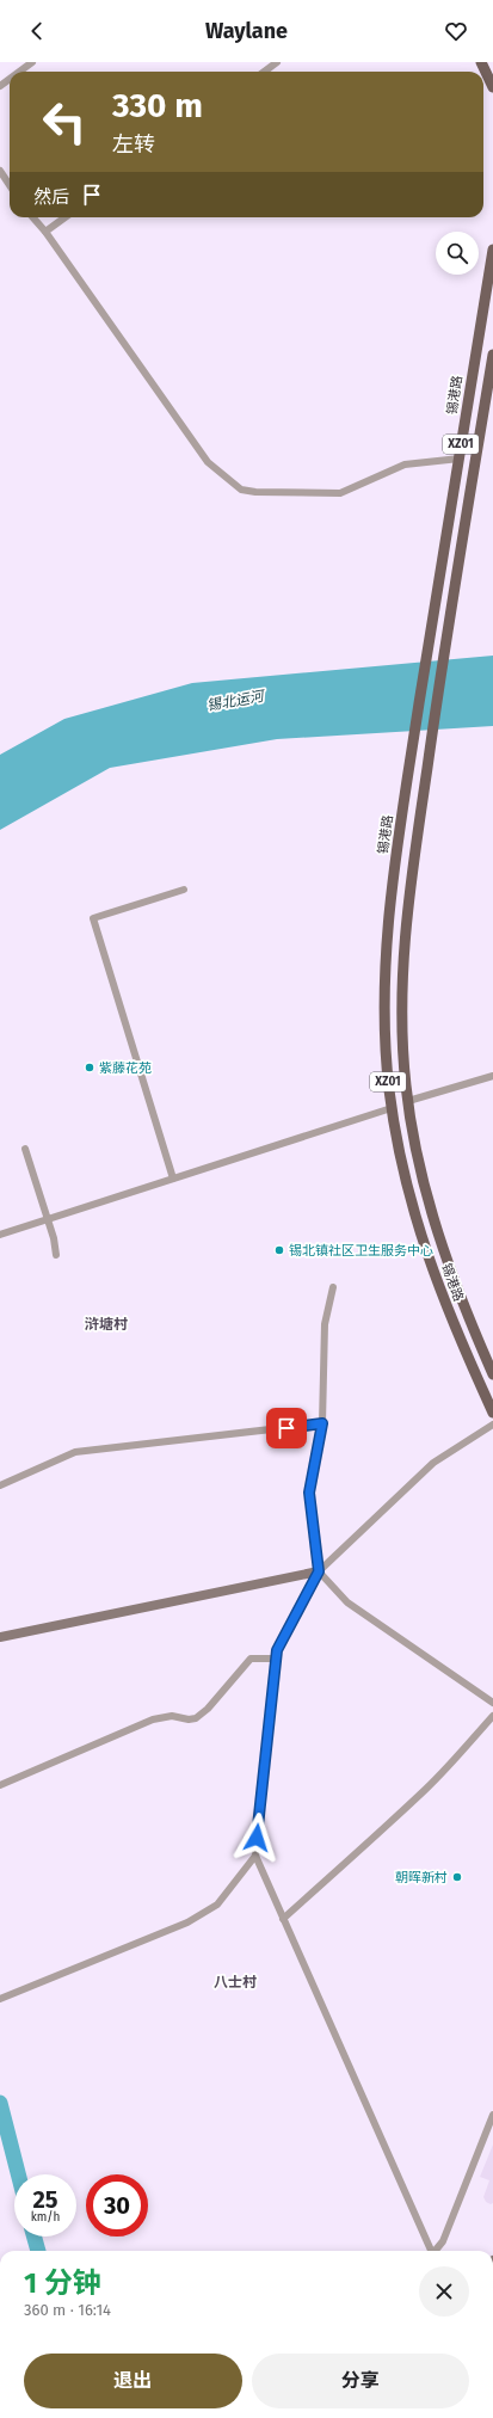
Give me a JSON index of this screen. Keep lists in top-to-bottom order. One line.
{"streets":{"main road":["锡港路","XZ01"]},"districts":["浒塘村","八士村"],"water":["锡北运河"],"places":["紫藤花苑","锡北镇社区卫生服务中心","朝晖新村"],"page":{"header":"Waylane","turn":["330 m","左转"],"then":"然后","speed":"25 km/h","limit":"30","heading":["1 分钟","360 m · 16:14"],"buttons":["退出","分享"]}}
